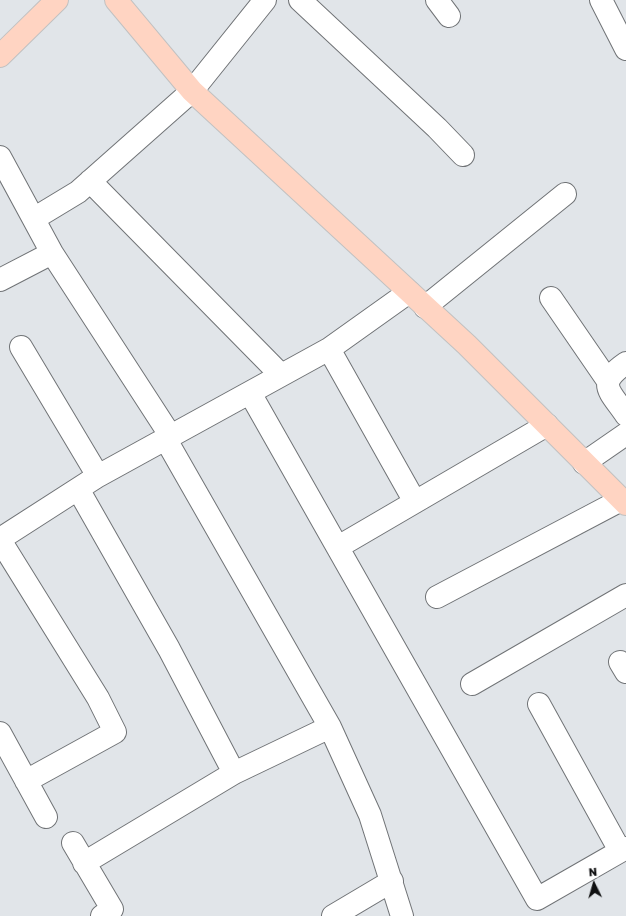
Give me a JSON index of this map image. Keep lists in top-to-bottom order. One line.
{"north":"top"}
